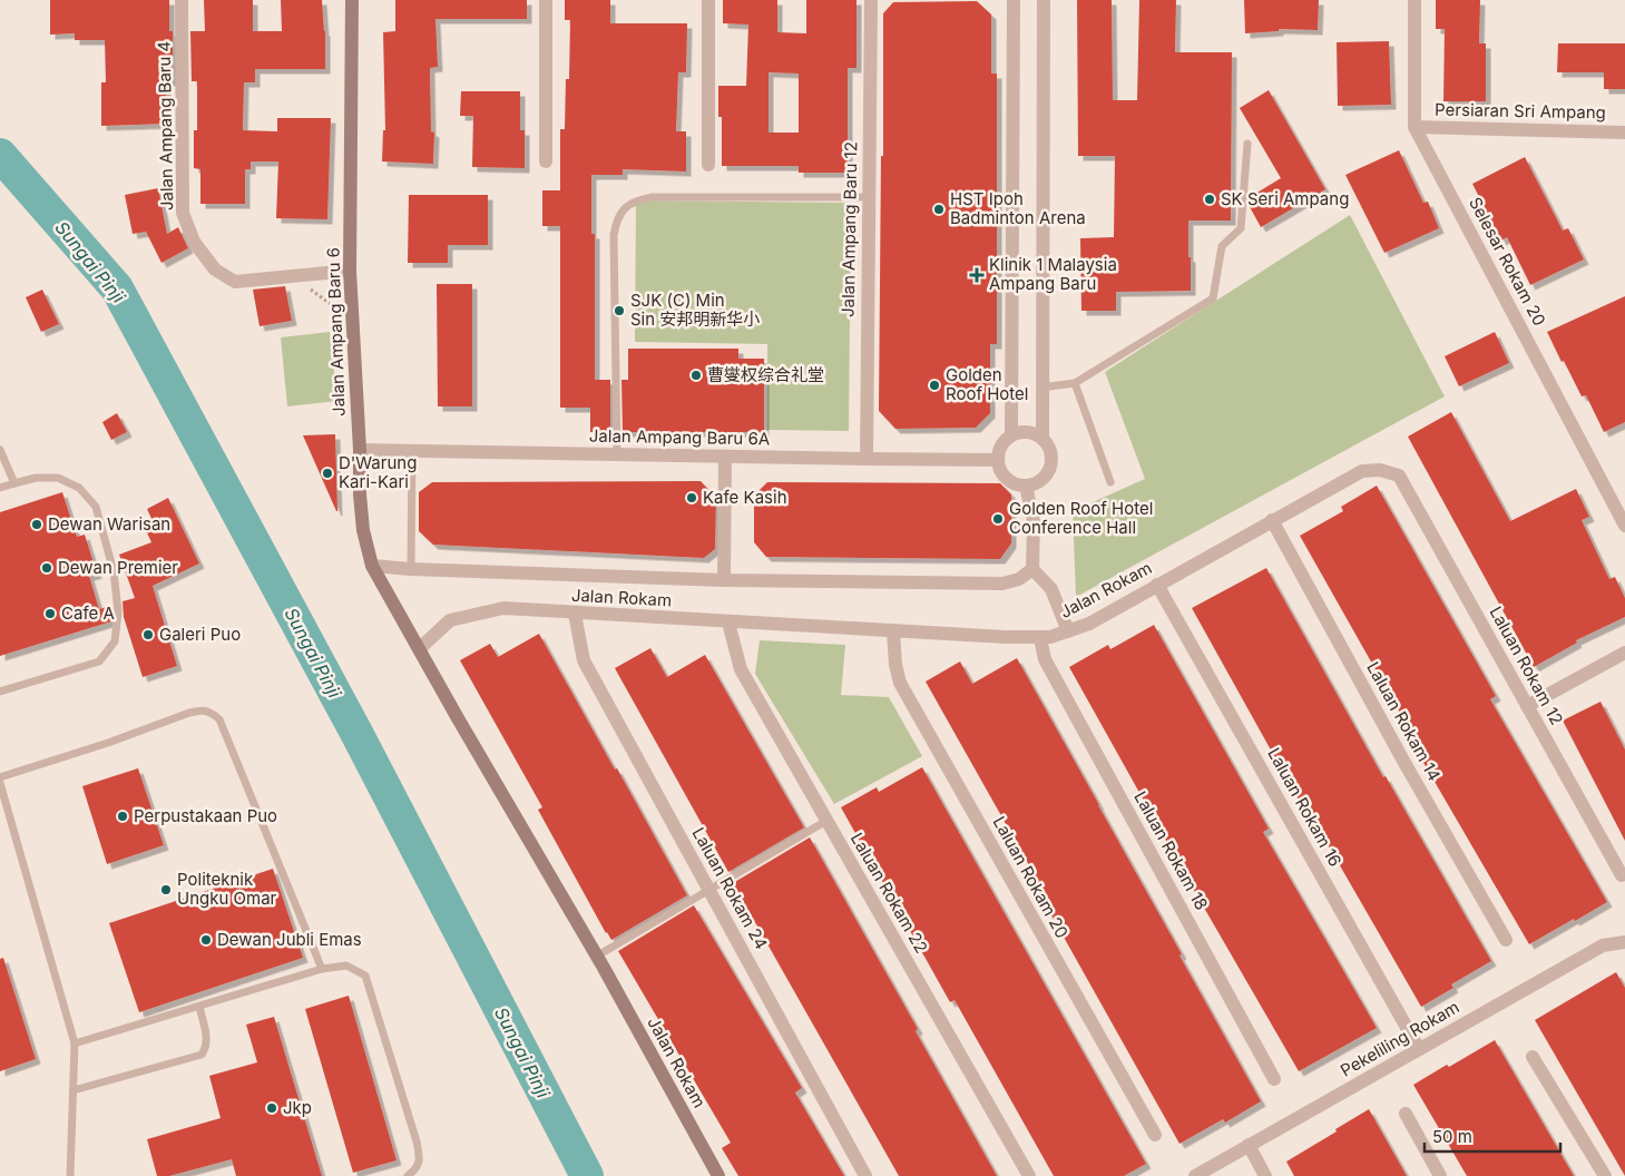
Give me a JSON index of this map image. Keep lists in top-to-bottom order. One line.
{"streets":{"main road":["Jalan Ampang Baru 6","Jalan Rokam"],"street":["Persiaran Sri Ampang","Jalan Ampang Baru 4","Jalan Ampang Baru 12","Selesar Rokam 20","Jalan Ampang Baru 6A","Laluan Rokam 12","Laluan Rokam 14","Laluan Rokam 16","Laluan Rokam 18","Laluan Rokam 20","Laluan Rokam 24","Laluan Rokam 22","Pekeliling Rokam"]},"crossings":[["Persiaran Sri Ampang","Selesar Rokam 20"],["Jalan Ampang Baru 4","Jalan Ampang Baru 6"],["Jalan Ampang Baru 12","Jalan Ampang Baru 6A"],["Jalan Ampang Baru 6","Jalan Ampang Baru 6A"],["Jalan Ampang Baru 6","Jalan Rokam"],["Jalan Rokam","Laluan Rokam 12"],["Jalan Rokam","Laluan Rokam 14"],["Jalan Rokam","Laluan Rokam 16"],["Jalan Rokam","Laluan Rokam 18"],["Jalan Rokam","Laluan Rokam 20"],["Jalan Rokam","Laluan Rokam 24"],["Jalan Rokam","Laluan Rokam 22"],["Laluan Rokam 16","Pekeliling Rokam"]],"water":["Sungai Pinji"],"places":{"other":["SK Seri Ampang","HST Ipoh Badminton Arena","SJK (C) Min Sin 安邦明新华小","曹燮权综合礼堂","Golden Roof Hotel","D'Warung Kari-Kari","Kafe Kasih","Golden Roof Hotel Conference Hall","Dewan Warisan","Dewan Premier","Cafe A","Galeri Puo","Perpustakaan Puo","Politeknik Ungku Omar","Dewan Jubli Emas","Jkp"],"health":["Klinik 1 Malaysia Ampang Baru"]},"scale_bar":"50 m"}
